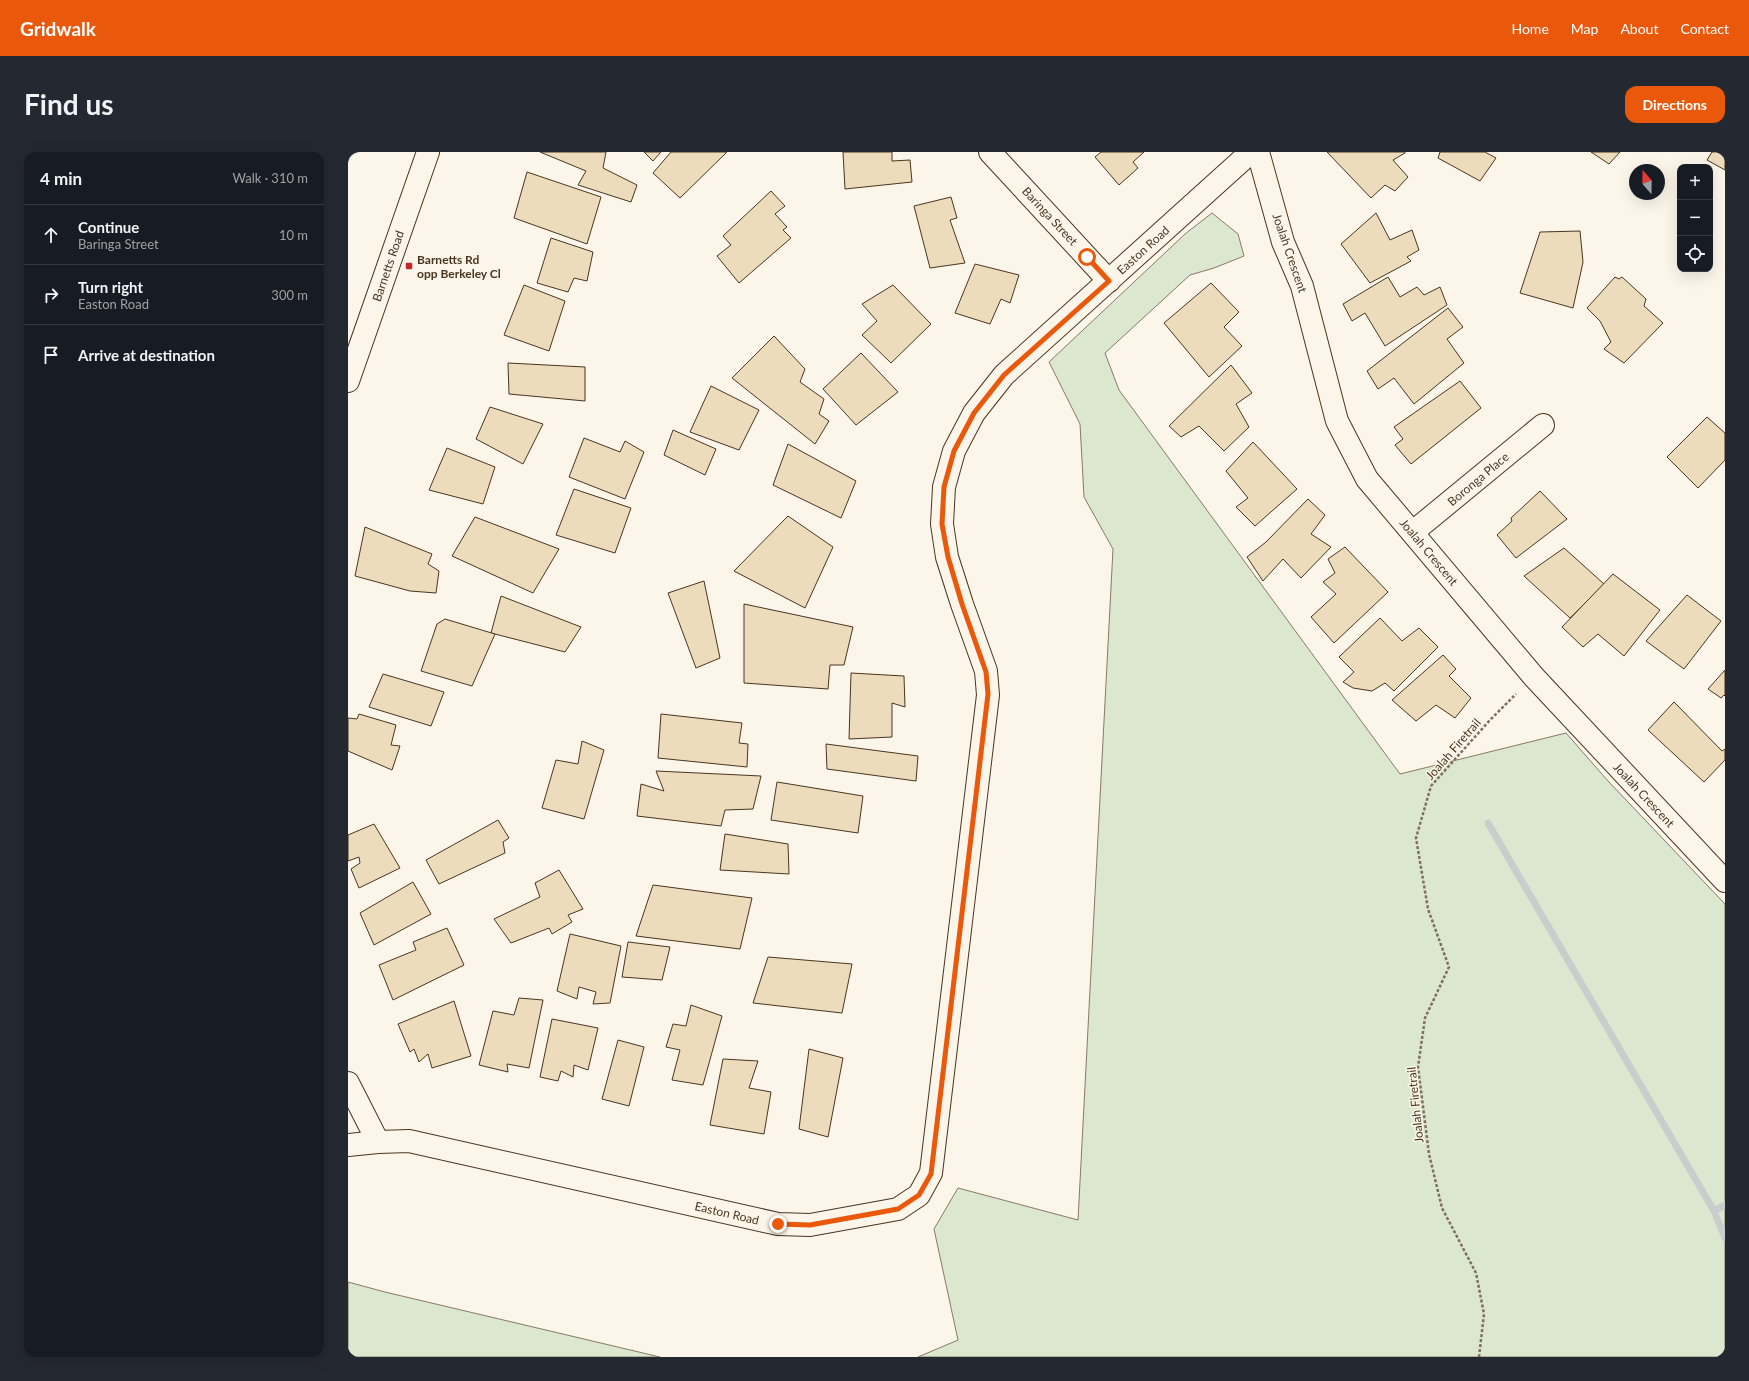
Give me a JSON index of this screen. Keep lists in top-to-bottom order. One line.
{"streets":{"street":["Baringa Street","Easton Road","Joalah Crescent","Barnetts Road","Boronga Place"],"path":["Joalah Firetrail"]},"crossings":[["Baringa Street","Easton Road"],["Joalah Crescent","Boronga Place"],["Joalah Crescent","Joalah Firetrail"]],"places":{"transit":["Barnetts Rd opp Berkeley Cl"]},"north":"top","page":{"header":"Gridwalk","nav":["Home","Map","About","Contact"],"buttons":"Directions","title":"Find us","heading":["4 min","Walk · 310 m"],"map_buttons":["+","−"],"list":[["Continue","Baringa Street","10 m"],["Turn right","Easton Road","300 m"],"Arrive at destination"]}}
